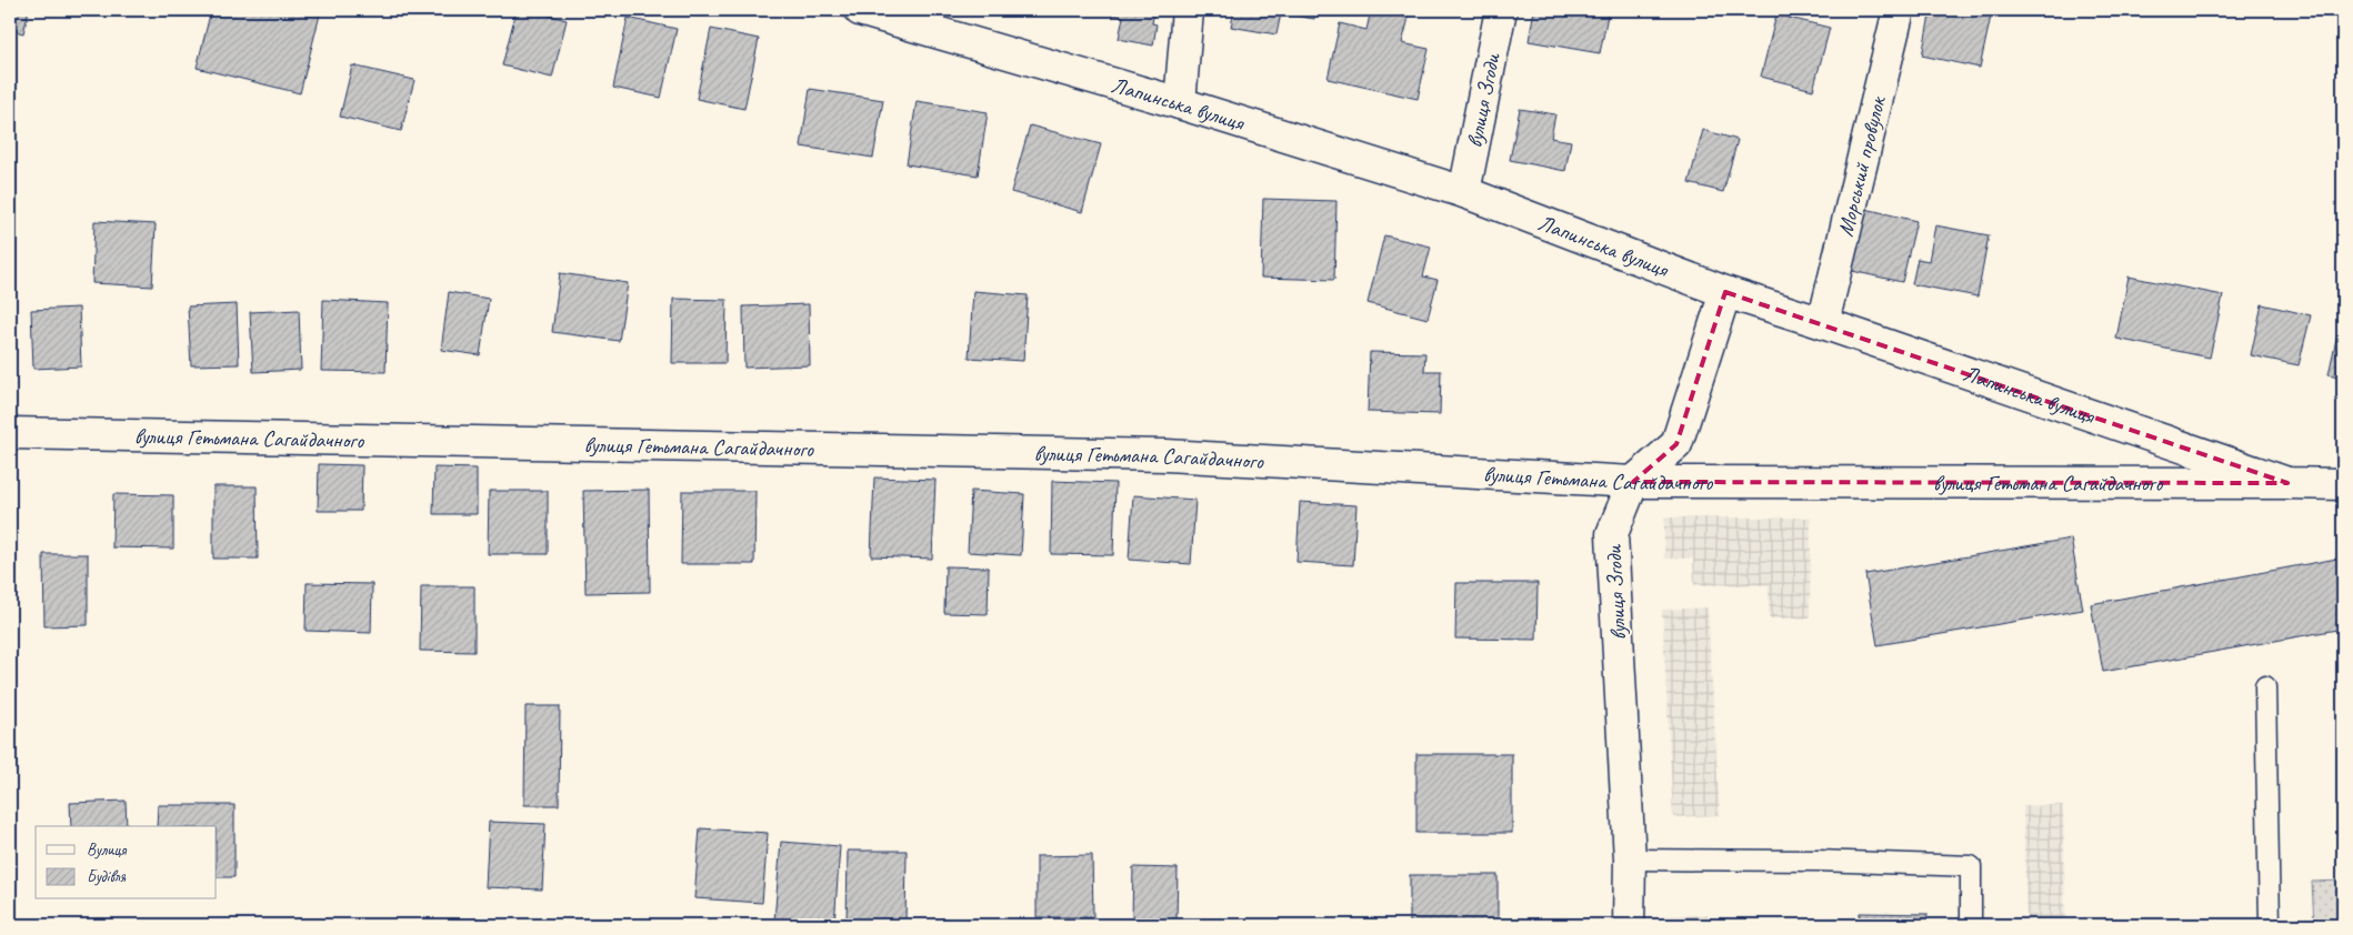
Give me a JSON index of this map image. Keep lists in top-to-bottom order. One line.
{"streets":{"street":["вулиця Згоди","Лапинська вулиця","Морський провулок","вулиця Гетьмана Сагайдачного"]},"crossings":[["вулиця Згоди","Лапинська вулиця"],["вулиця Згоди","вулиця Гетьмана Сагайдачного"],["Лапинська вулиця","Морський провулок"],["Лапинська вулиця","вулиця Гетьмана Сагайдачного"]],"legend":["Вулиця","Будівля"]}
